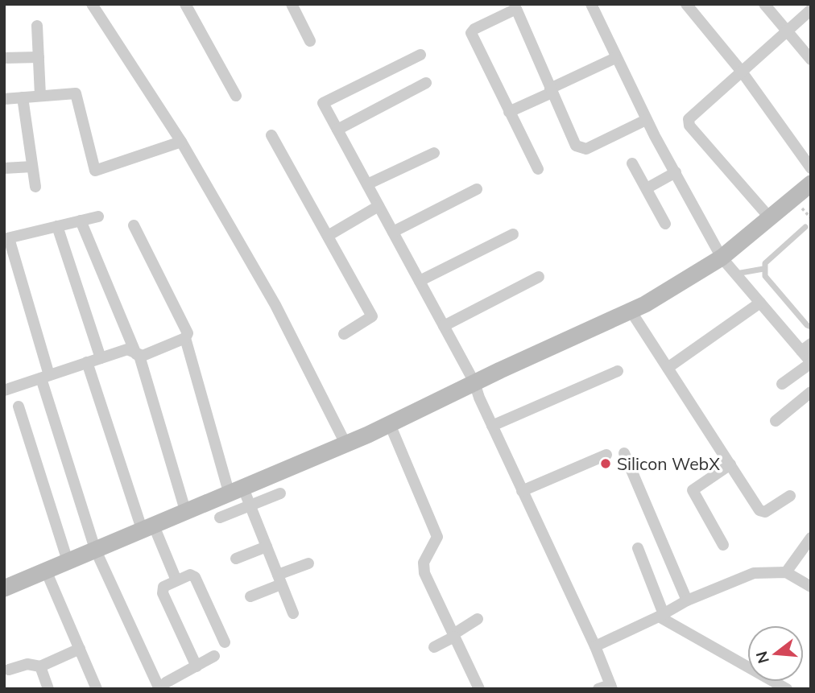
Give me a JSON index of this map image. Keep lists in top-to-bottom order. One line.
{"places":["Silicon WebX"],"north":"left"}
